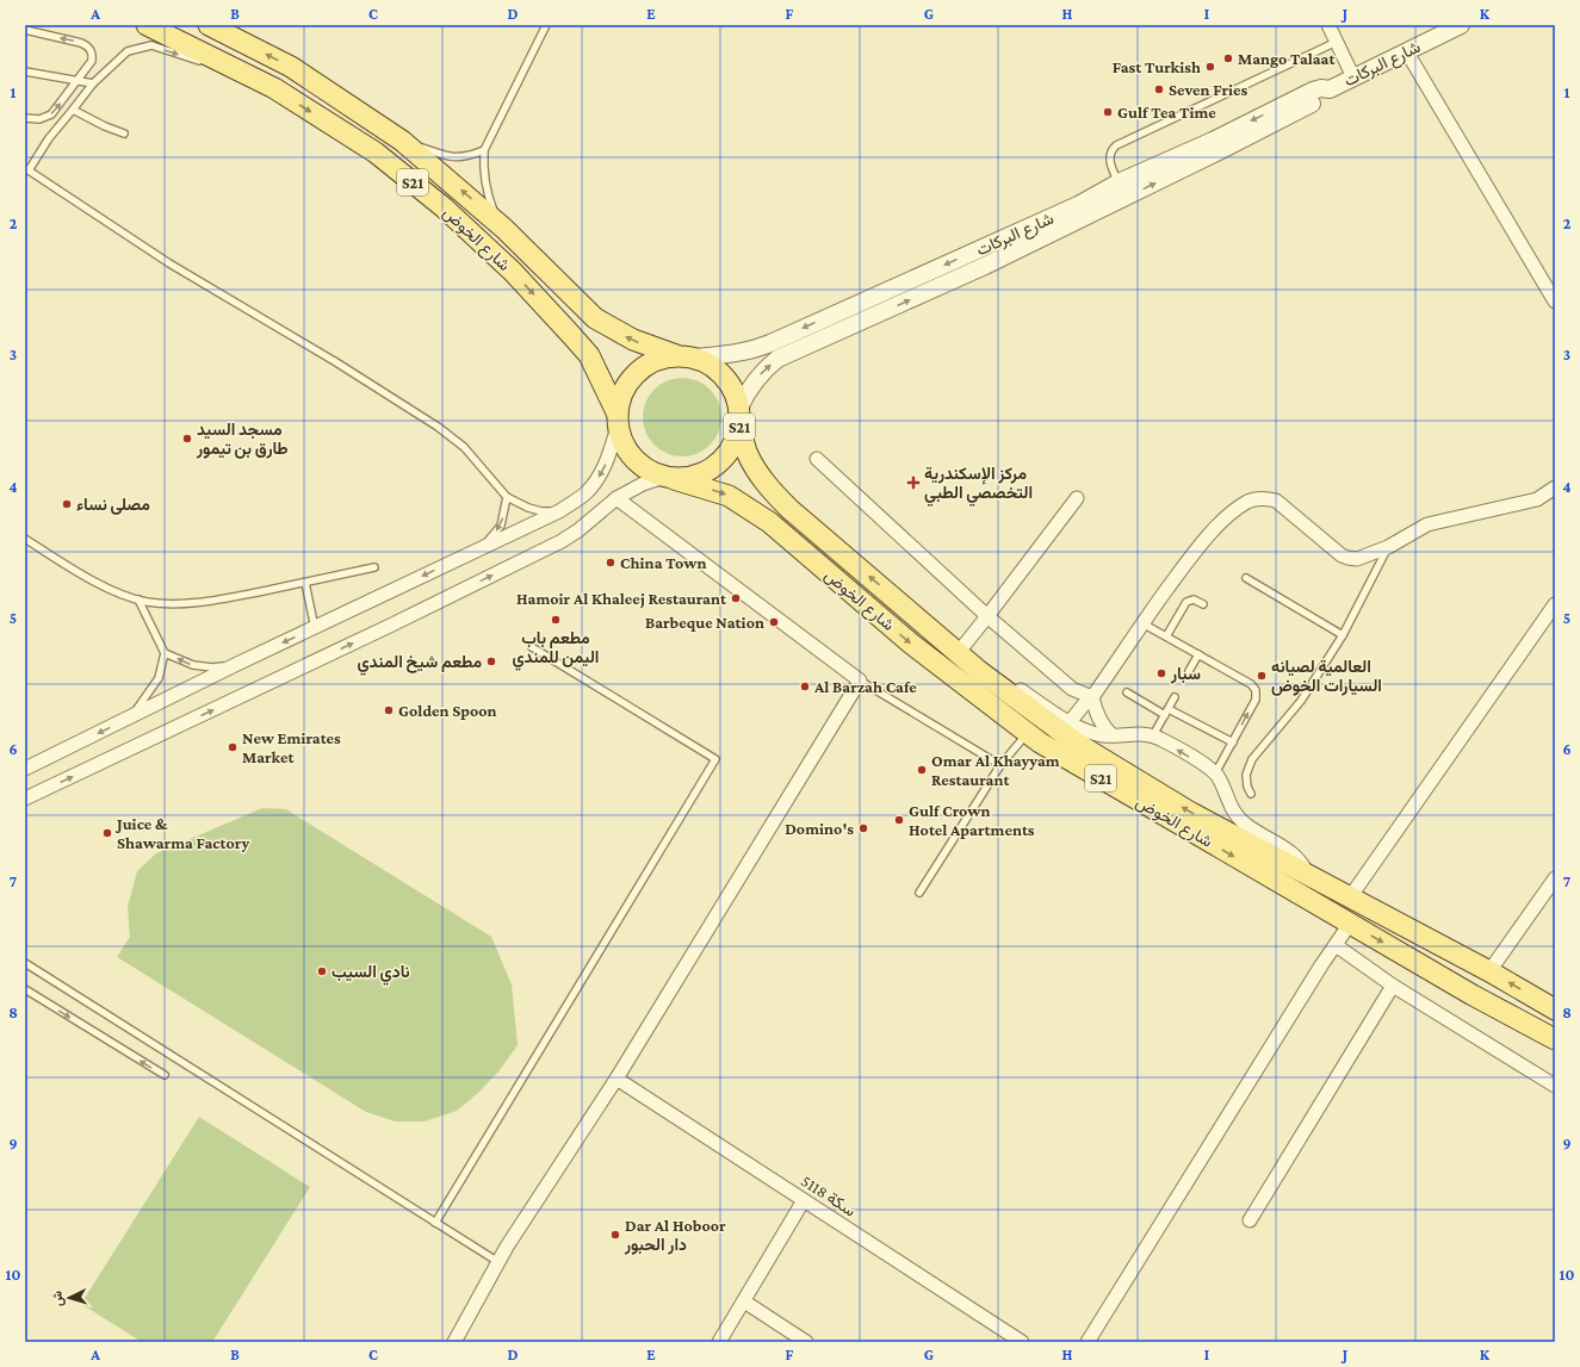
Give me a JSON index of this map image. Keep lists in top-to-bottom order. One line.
{"streets":{"main road":["S21","شارع الخوض"],"street":["شارع البركات","سكة 5118"]},"crossings":[["شارع البركات","S21"],["شارع البركات","شارع الخوض"],["S21","شارع الخوض"]],"places":{"other":["Mango Talaat","Fast Turkish","Seven Fries","Gulf Tea Time","مسجد السيد طارق بن تيمور","مصلى نساء","China Town","Hamoir Al Khaleej Restaurant","مطعم باب اليمن للمندي","Barbeque Nation","مطعم شيخ المندي","سبار","العالمية لصيانه السيارات الخوض","Al Barzah Cafe","Golden Spoon","New Emirates Market","Omar Al Khayyam Restaurant","Gulf Crown Hotel Apartments","Domino's","Juice & Shawarma Factory","نادي السيب","Dar Al Hoboor دار الحبور"],"health":["مركز الإسكندرية التخصصي الطبي"]},"north":"left","grid":{"columns":["A","B","C","D","E","F","G","H","I","J","K"],"rows":["1","2","3","4","5","6","7","8","9","10"]}}
